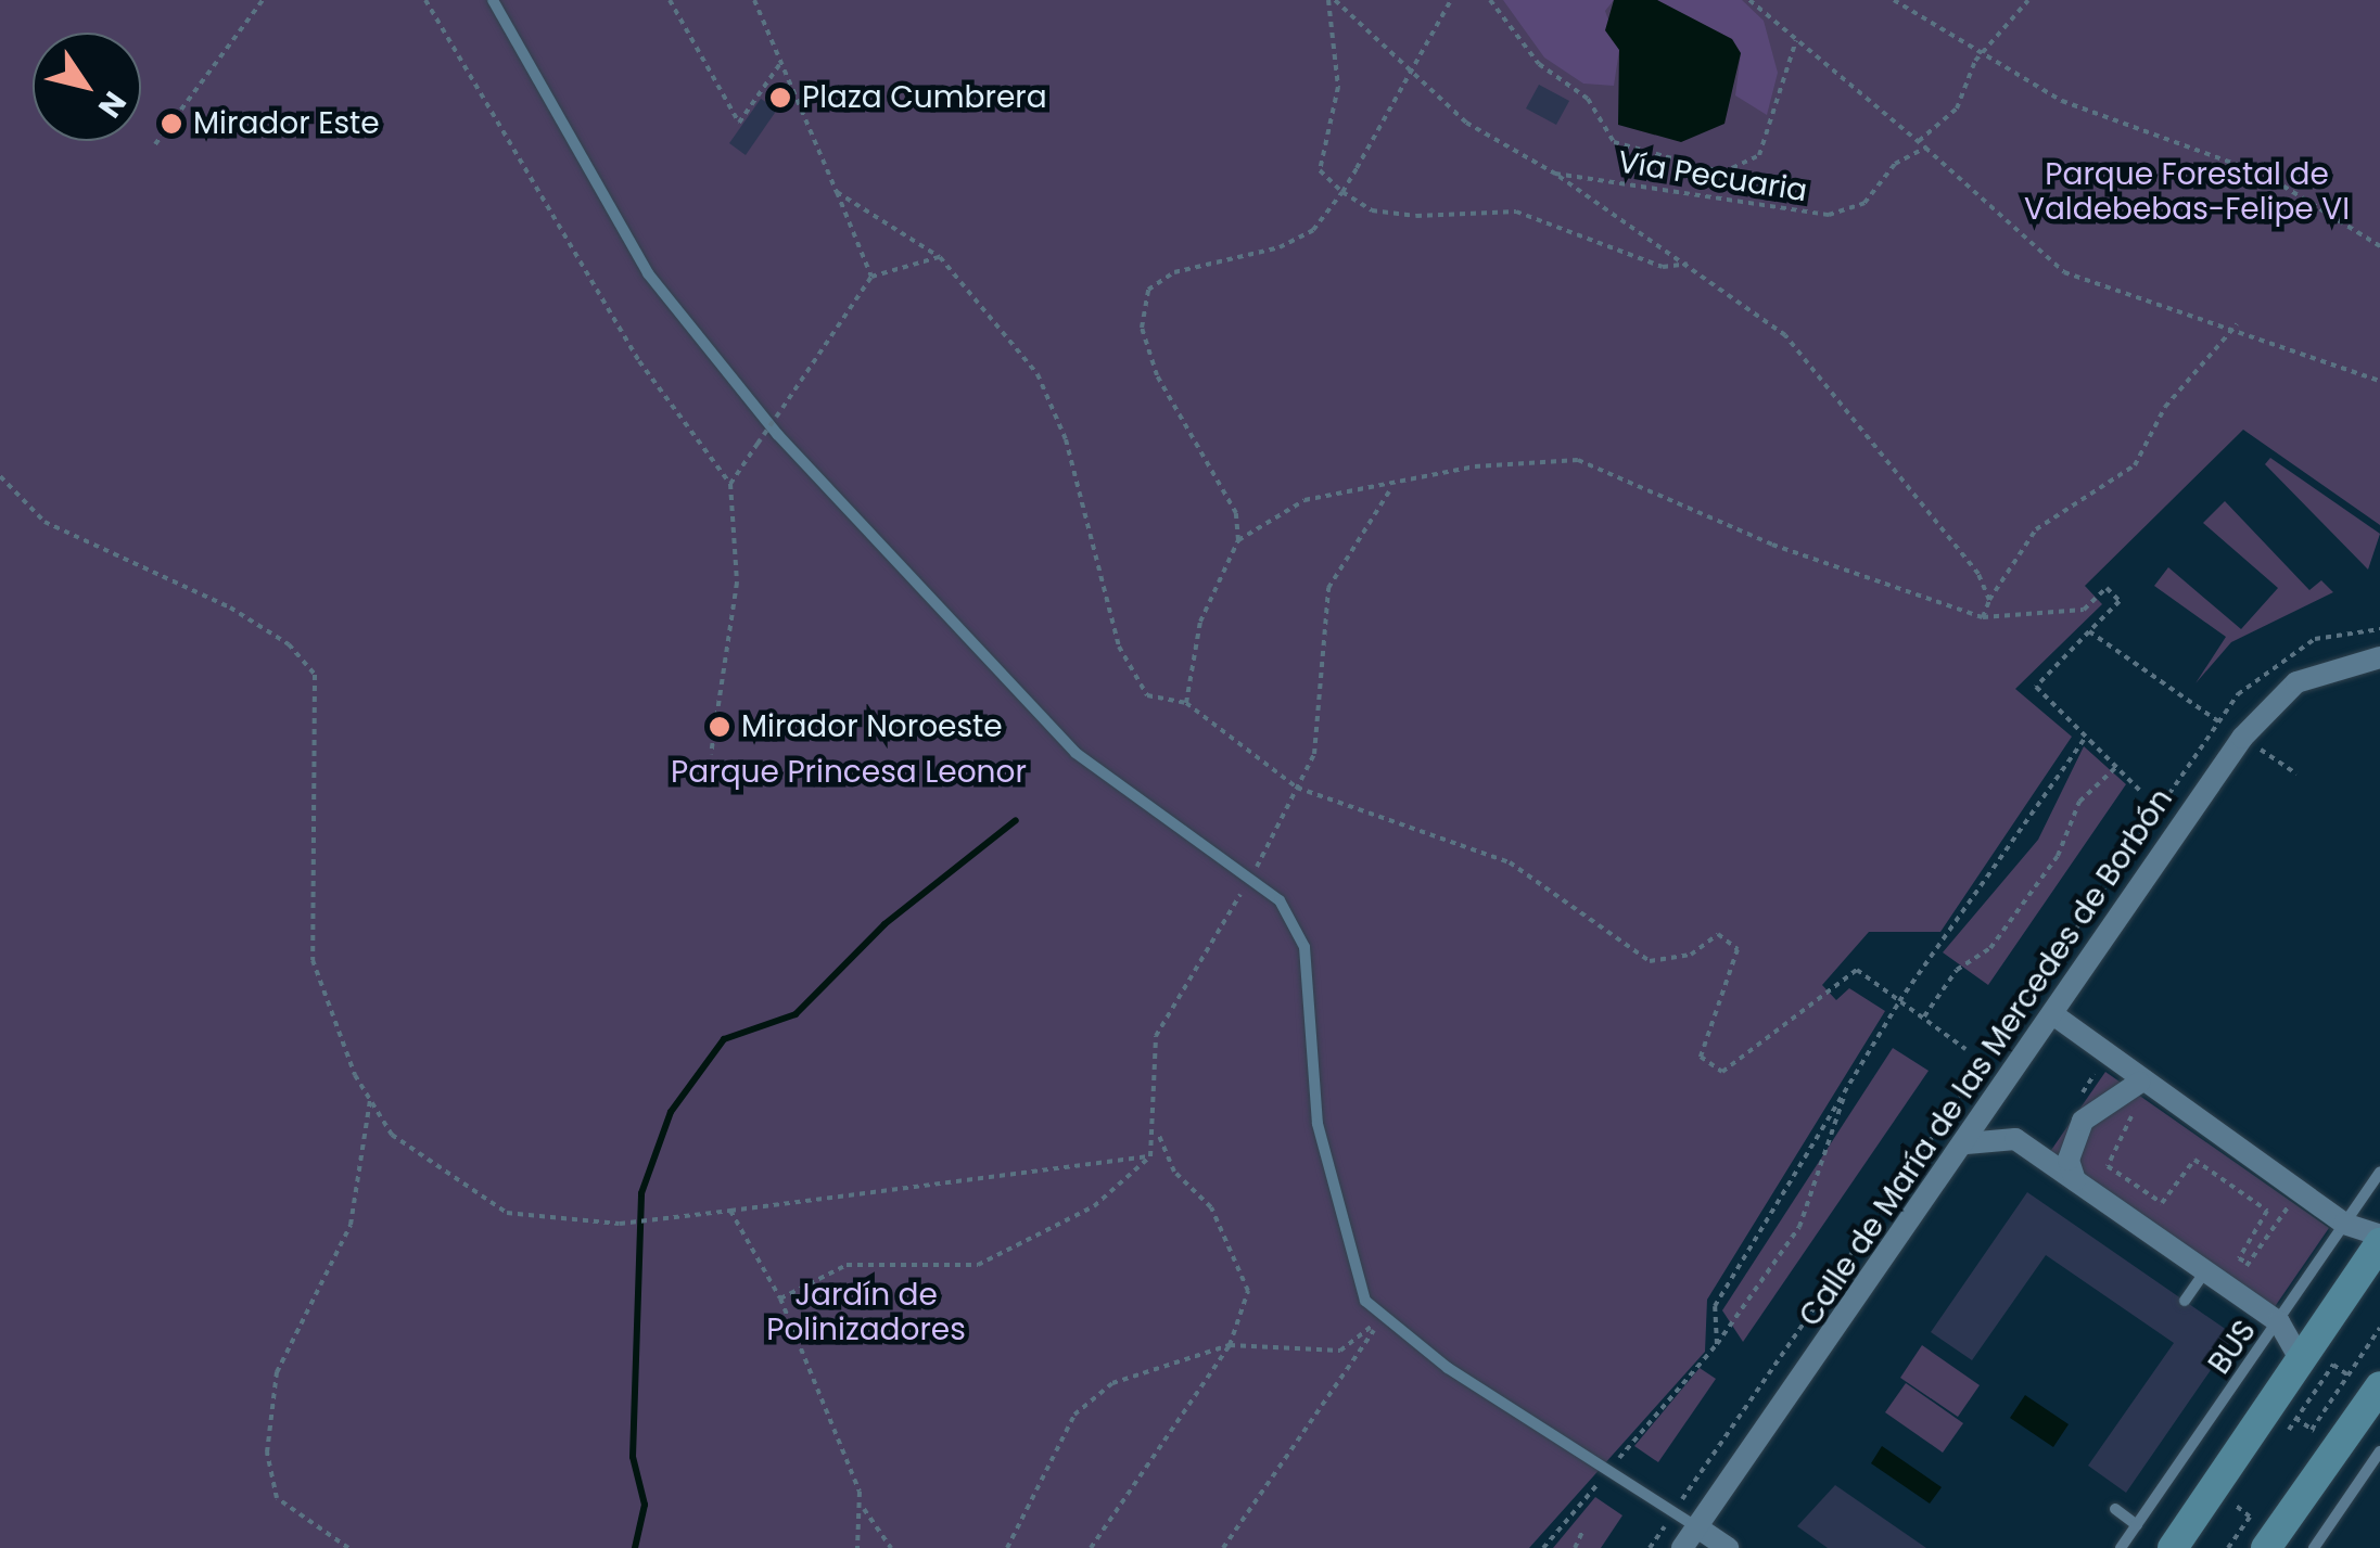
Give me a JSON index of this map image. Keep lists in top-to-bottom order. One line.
{"streets":{"street":["Calle de María de las Mercedes de Borbón"],"lane":["BUS"],"path":["Vía Pecuaria"]},"parks":["Parque Forestal de Valdebebas-Felipe VI","Parque Princesa Leonor","Jardín de Polinizadores"],"places":["Plaza Cumbrera","Mirador Este","Mirador Noroeste"],"north":"bottom right"}
